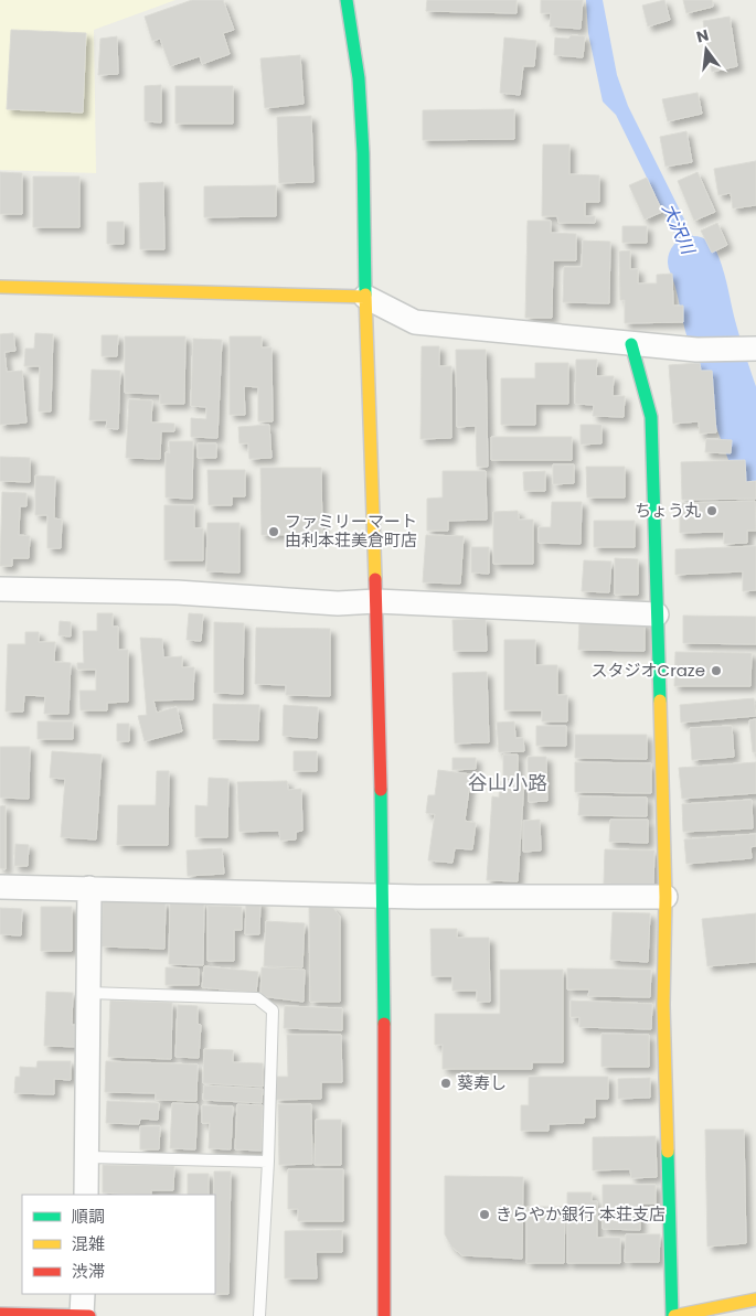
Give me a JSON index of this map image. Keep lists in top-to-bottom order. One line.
{"districts":["谷山小路"],"water":["大沢川"],"places":["ちょう丸","ファミリーマート 由利本荘美倉町店","スタジオCraze","葵寿し","きらやか銀行 本荘支店"],"legend":["順調","混雑","渋滞"],"north":"top"}
